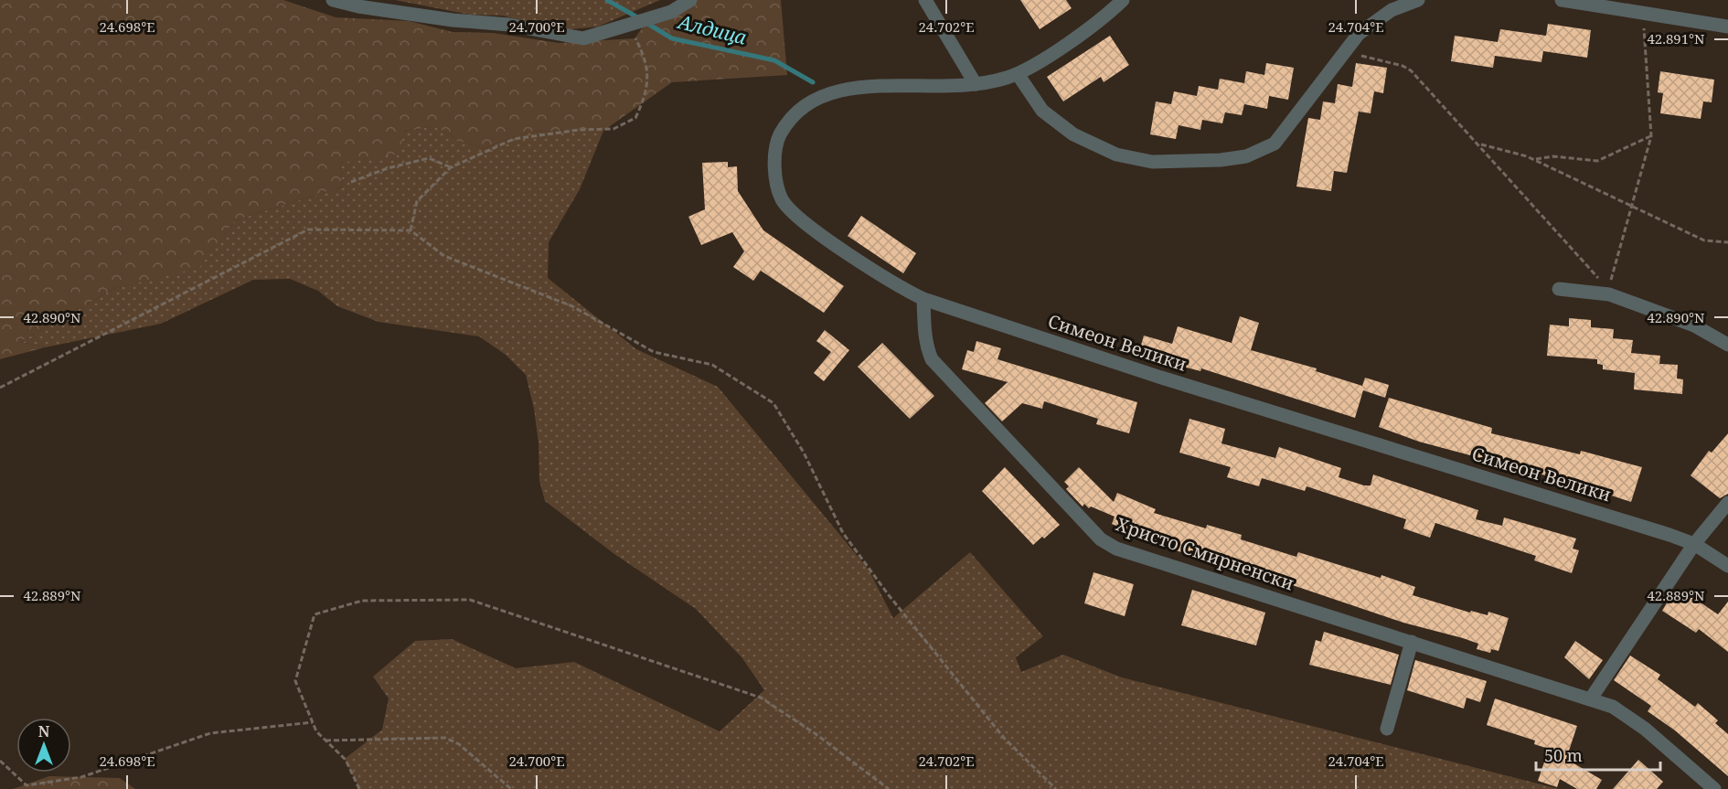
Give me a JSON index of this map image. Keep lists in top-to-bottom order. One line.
{"streets":{"street":["Симеон Велики","Христо Смирненски"]},"crossings":[["Симеон Велики","Христо Смирненски"]],"water":["Алдица"],"scale_bar":"50 m","north":"top","coordinates":["24.698°E","24.700°E","24.702°E","24.704°E","42.891°N","42.890°N","42.889°N"]}
